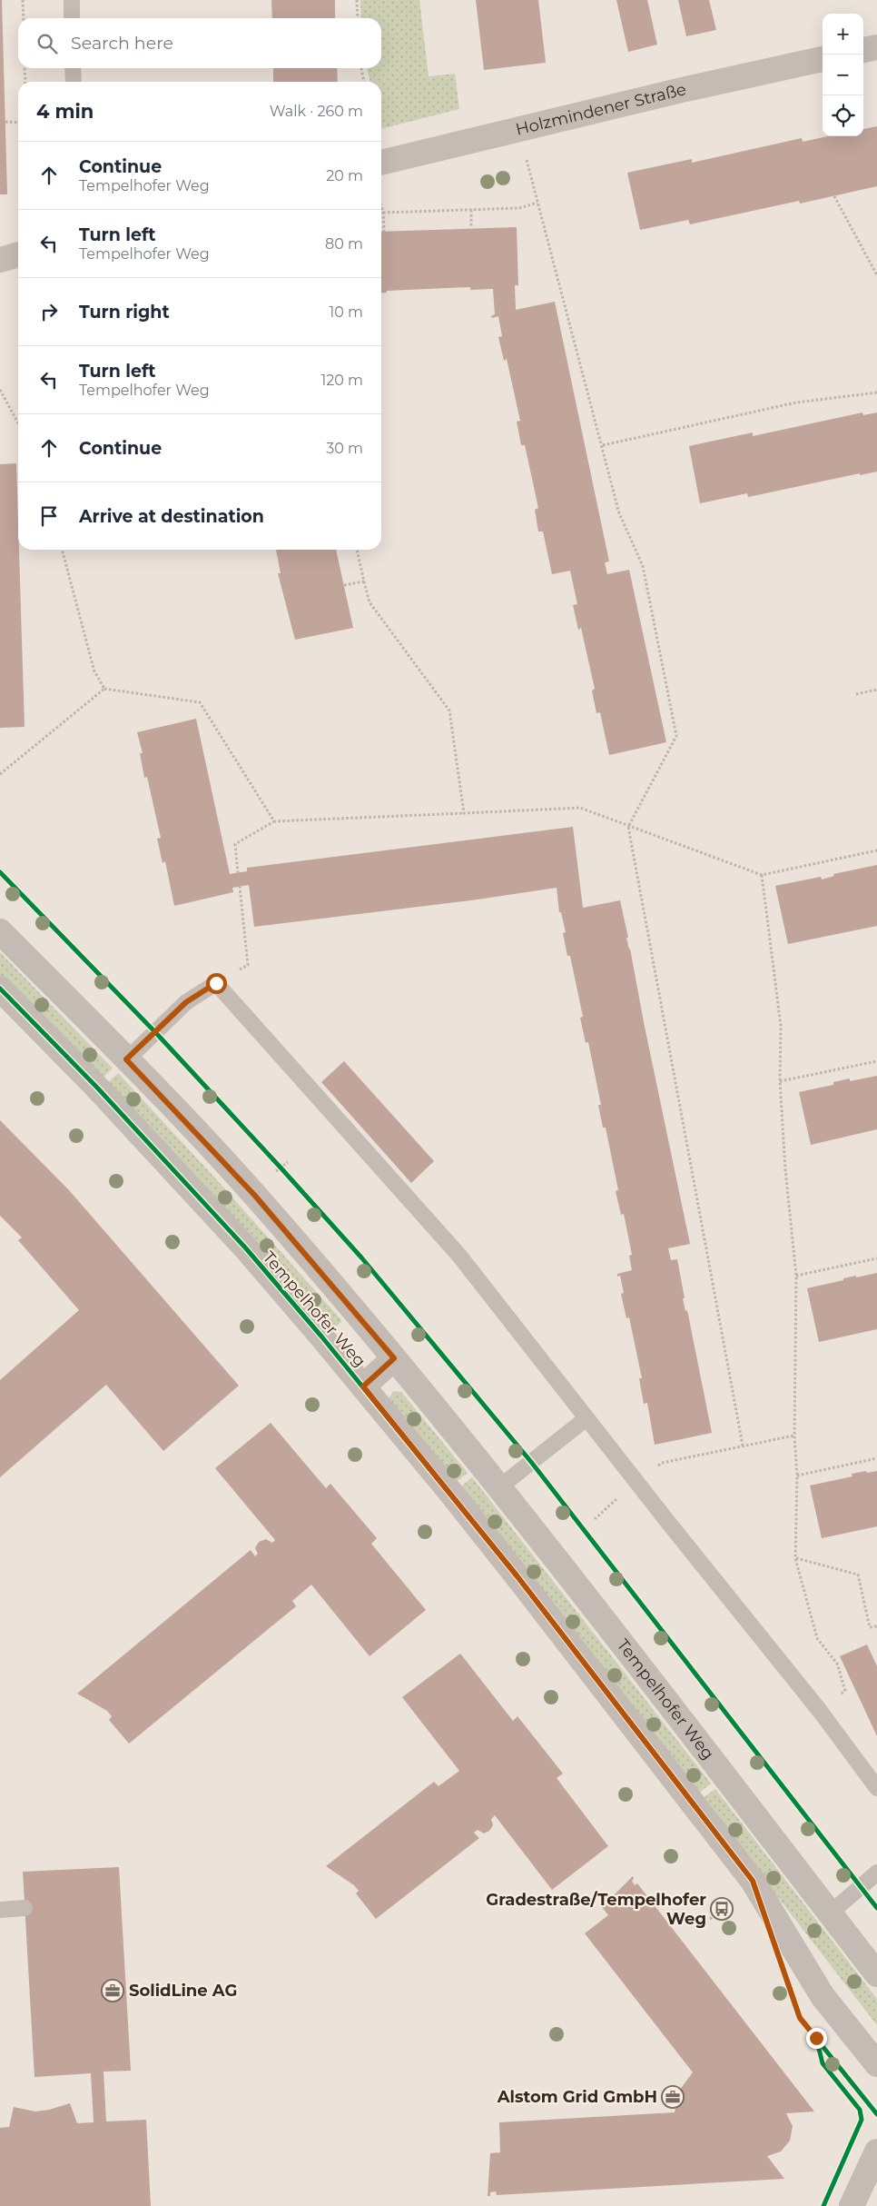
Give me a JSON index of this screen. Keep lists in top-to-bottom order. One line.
{"streets":{"street":["Holzmindener Straße","Tempelhofer Weg"]},"places":{"bus stop":["Gradestraße/Tempelhofer Weg"],"office":["SolidLine AG","Alstom Grid GmbH"]},"page":{"map_buttons":["+","−"],"search":"Search here","heading":["4 min","Walk · 260 m"],"list":[["Continue","Tempelhofer Weg","20 m"],["Turn left","Tempelhofer Weg","80 m"],["Turn right","10 m"],["Turn left","Tempelhofer Weg","120 m"],["Continue","30 m"],"Arrive at destination"]}}
